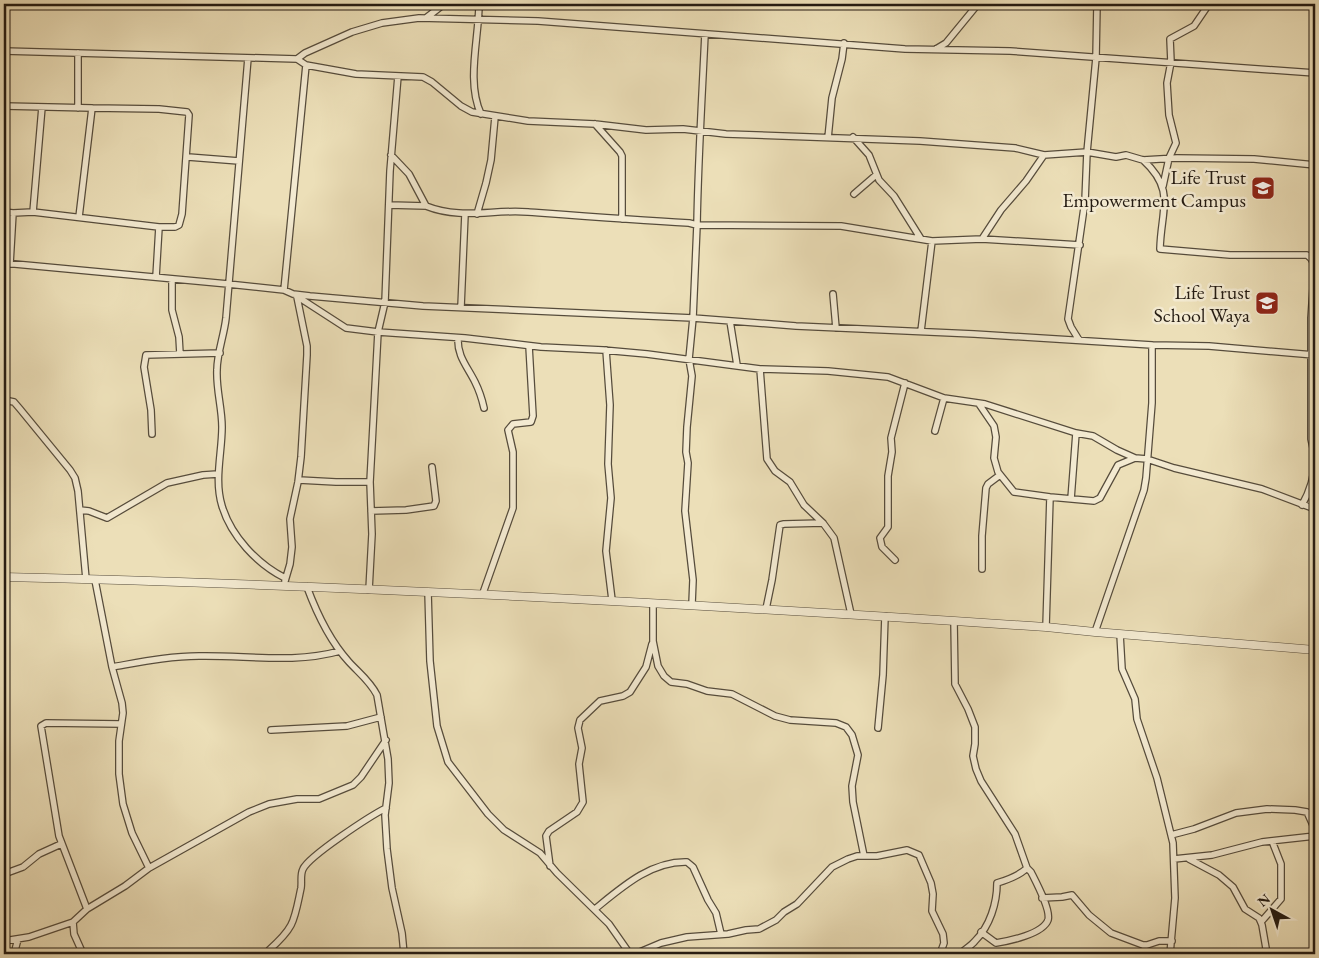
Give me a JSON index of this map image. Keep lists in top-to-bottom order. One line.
{"places":{"school or university":["Life Trust Empowerment Campus","Life Trust School Waya"]},"north":"top left"}
